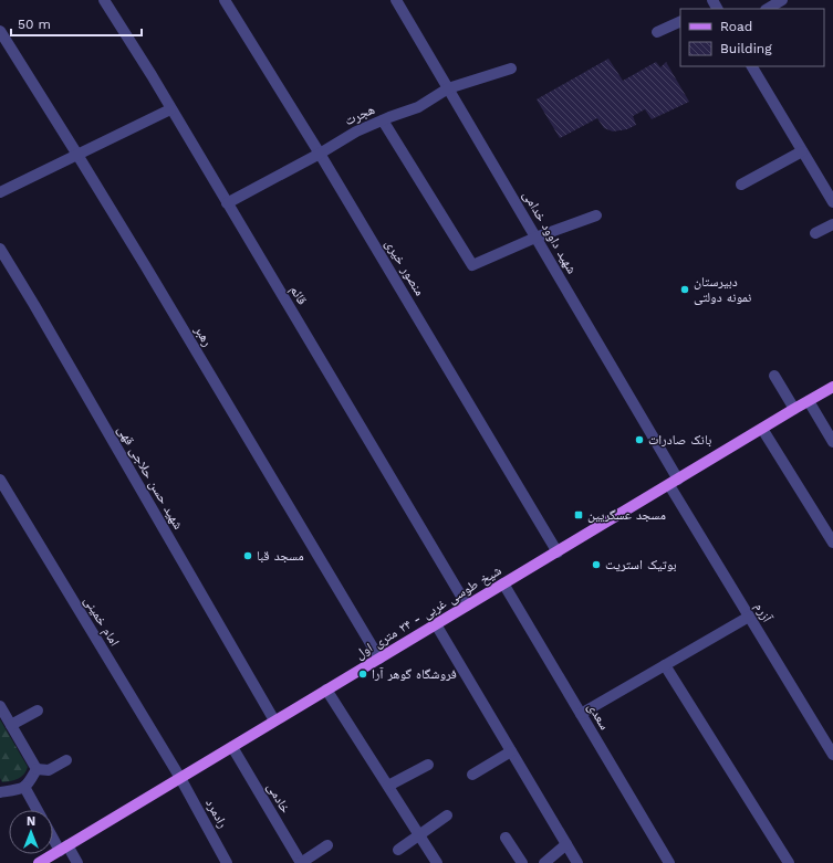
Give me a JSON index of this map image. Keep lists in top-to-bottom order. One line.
{"streets":{"main road":["شیخ طوسی غربی - ۲۴ متری اول"],"street":["هجرت","شهید داوود خدامی","منصور خیری","قائم","رهبر","شهید حسن حلاجی قهی","آزرم","امام خمینی","سعدی","خادمی","رادمرد"]},"crossings":[["هجرت","شهید داوود خدامی"],["هجرت","منصور خیری"],["هجرت","قائم"],["شهید داوود خدامی","شیخ طوسی غربی - ۲۴ متری اول"],["شهید داوود خدامی","آزرم"],["منصور خیری","شیخ طوسی غربی - ۲۴ متری اول"],["قائم","شیخ طوسی غربی - ۲۴ متری اول"],["رهبر","شیخ طوسی غربی - ۲۴ متری اول"],["شهید حسن حلاجی قهی","شیخ طوسی غربی - ۲۴ متری اول"],["شیخ طوسی غربی - ۲۴ متری اول","آزرم"],["شیخ طوسی غربی - ۲۴ متری اول","امام خمینی"],["شیخ طوسی غربی - ۲۴ متری اول","سعدی"],["شیخ طوسی غربی - ۲۴ متری اول","خادمی"],["شیخ طوسی غربی - ۲۴ متری اول","رادمرد"],["امام خمینی","رادمرد"]],"places":{"other":["دبیرستان نمونه دولتی","بانک صادرات","مسجد قبا","بوتیک استریت","فروشگاه گوهر آرا"],"transit":["مسجد عسگریین"]},"legend":["Road","Building"],"scale_bar":"50 m","north":"top"}
